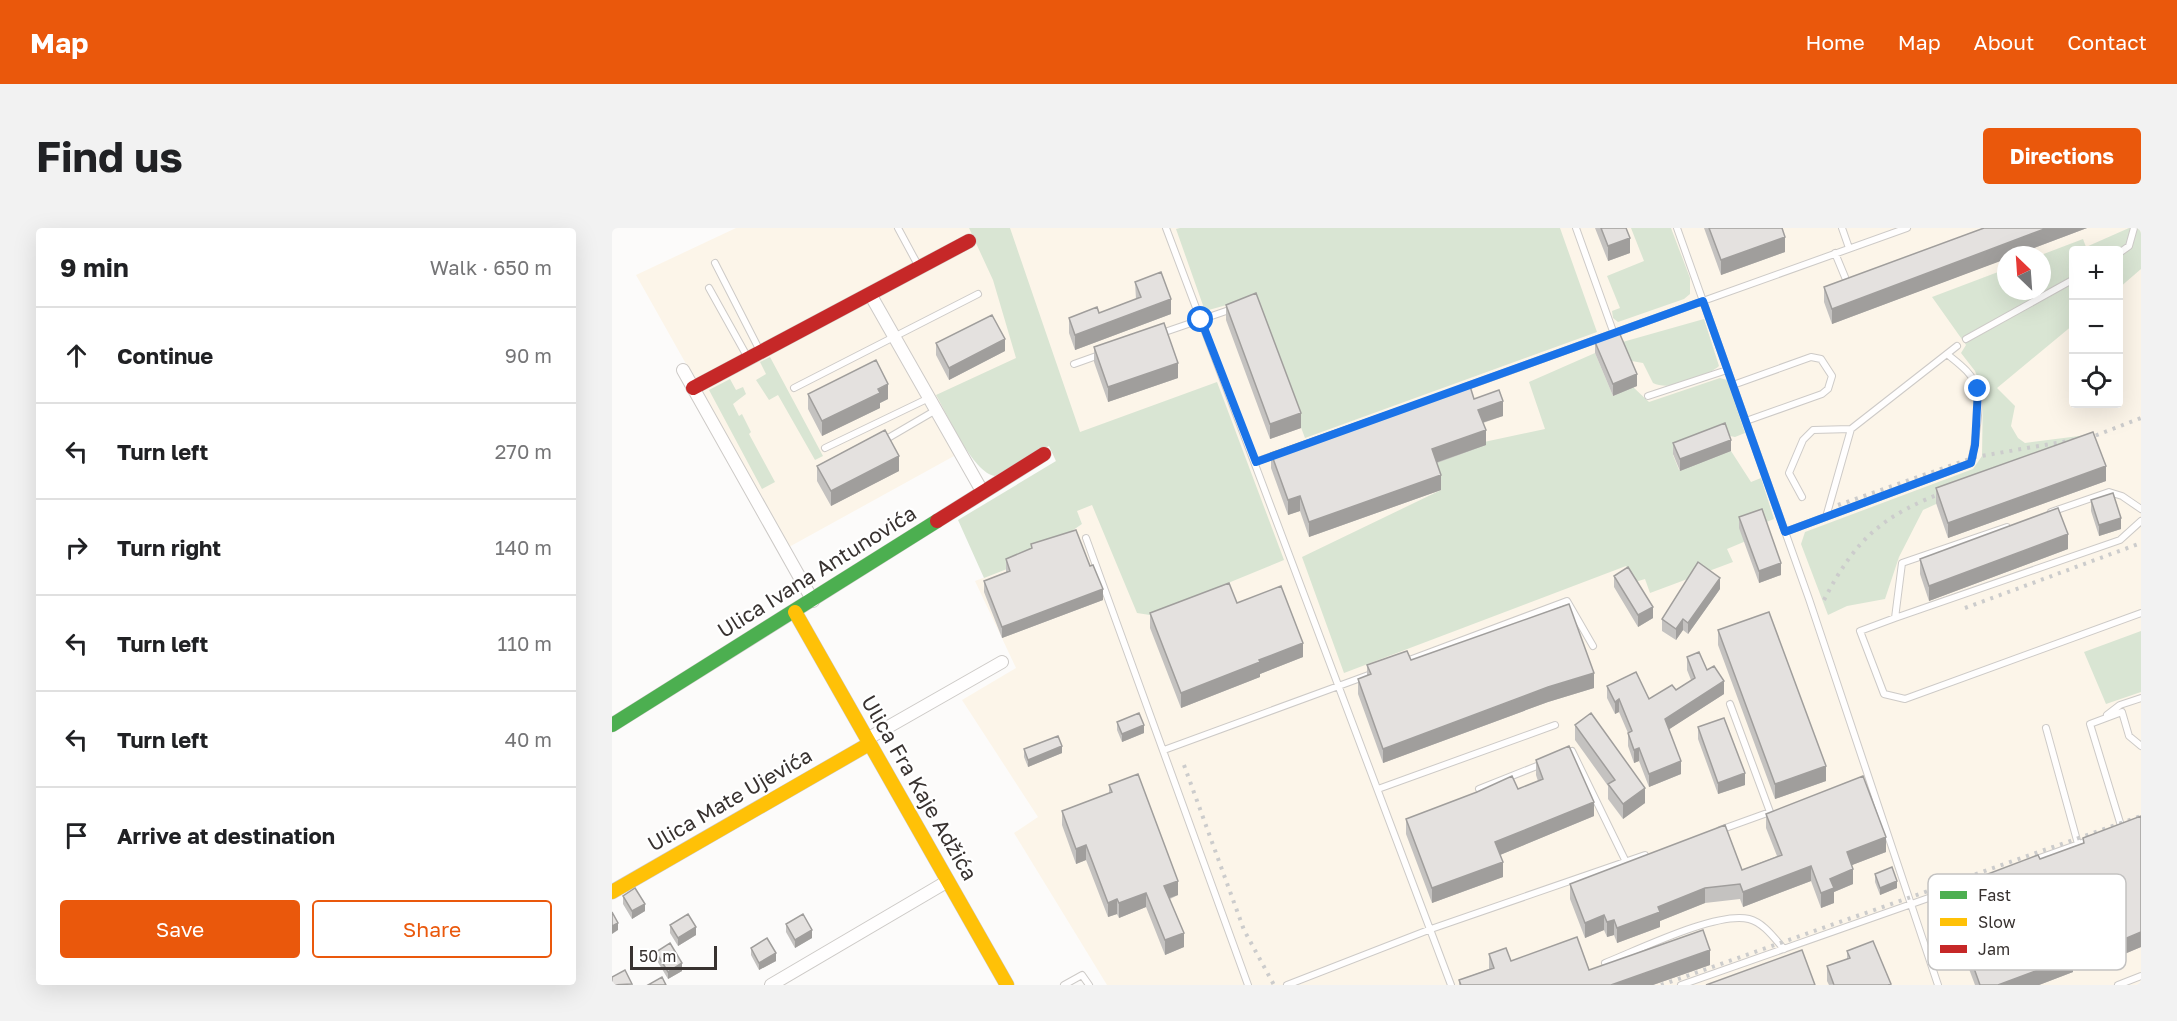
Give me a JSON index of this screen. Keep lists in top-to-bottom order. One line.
{"streets":{"street":["Ulica Ivana Antunovića","Ulica Fra Kaje Adžića","Ulica Mate Ujevića"]},"crossings":[["Ulica Ivana Antunovića","Ulica Fra Kaje Adžića"],["Ulica Fra Kaje Adžića","Ulica Mate Ujevića"]],"legend":["Fast","Slow","Jam"],"scale_bar":"50 m","north":"top left","page":{"header":"Map","nav":["Home","Map","About","Contact"],"buttons":["Directions",["Save","Share"]],"title":"Find us","heading":["9 min","Walk · 650 m"],"map_buttons":["+","−"],"list":[["Continue","90 m"],["Turn left","270 m"],["Turn right","140 m"],["Turn left","110 m"],["Turn left","40 m"],"Arrive at destination"],"scale":"50 m"}}
